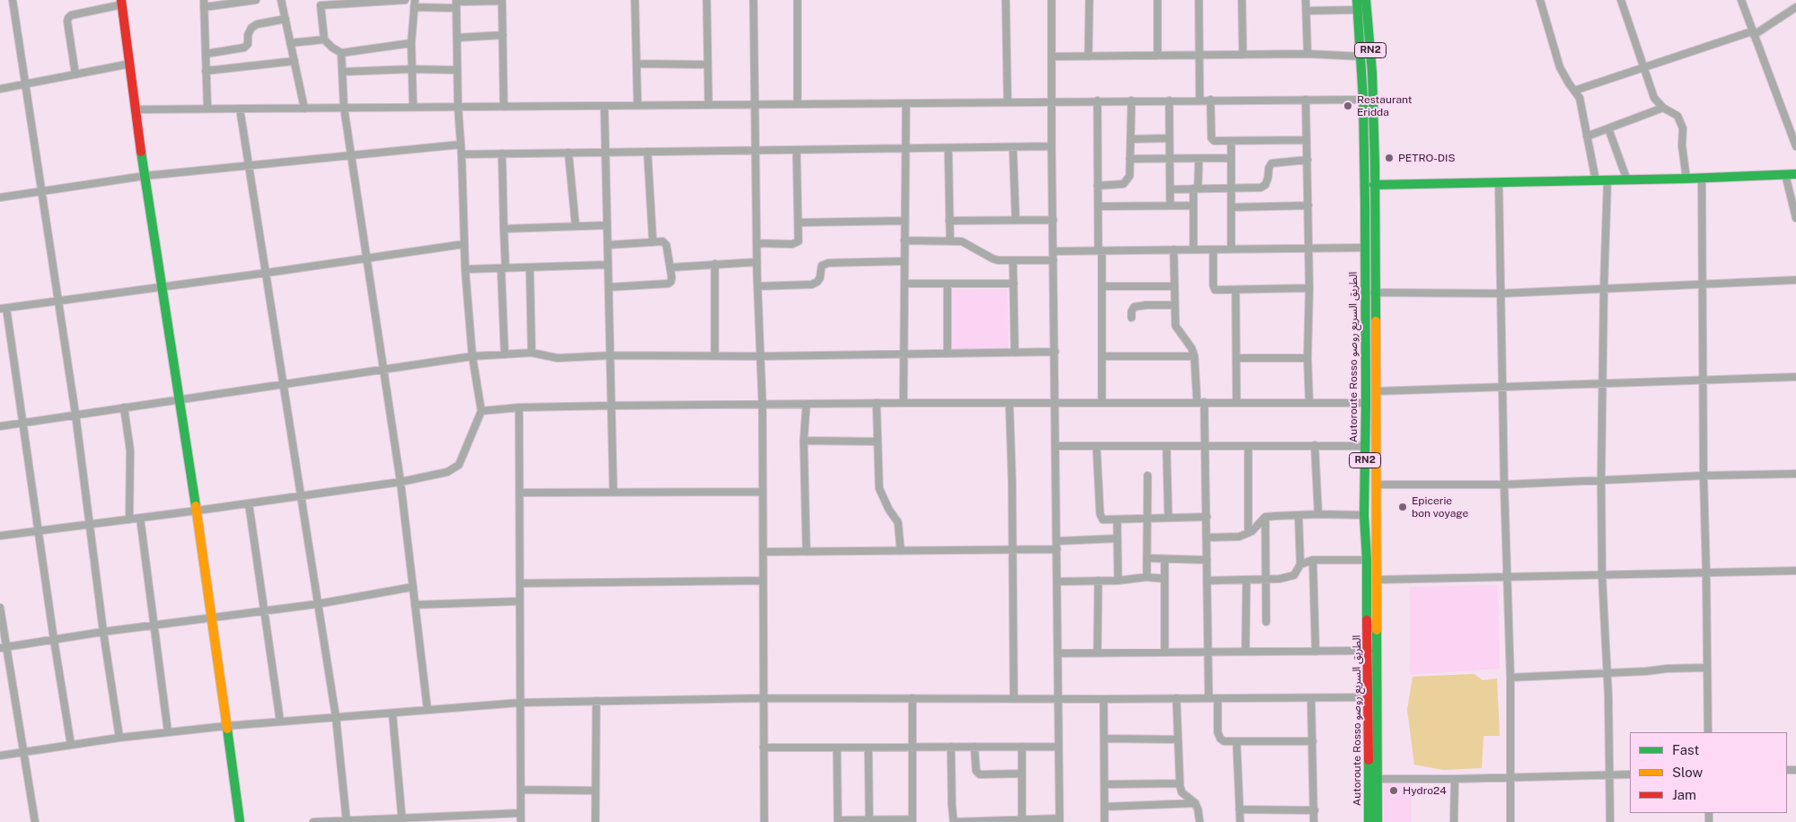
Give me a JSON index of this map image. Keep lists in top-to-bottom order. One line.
{"streets":{"main road":["RN2","Autoroute Rosso الطريق السريع روصو"]},"places":["Restaurant Eridda","PETRO-DIS","Epicerie bon voyage","Hydro24"],"legend":["Fast","Slow","Jam"]}
